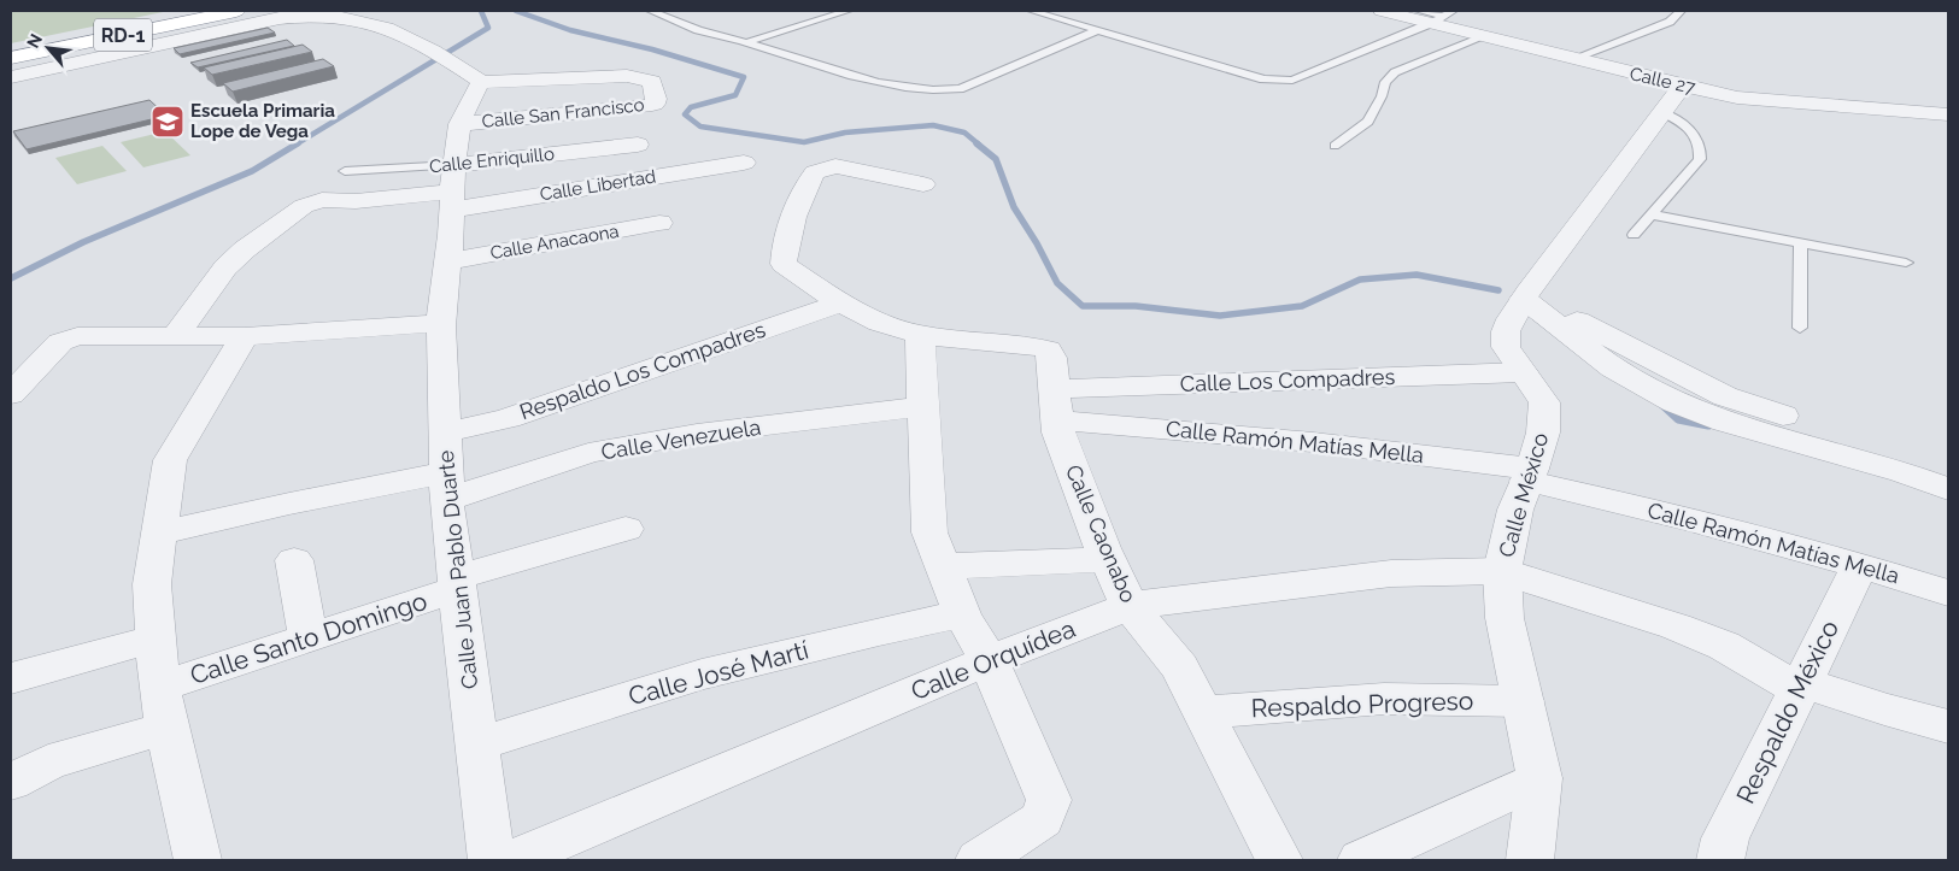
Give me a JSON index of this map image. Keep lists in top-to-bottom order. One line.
{"streets":{"highway":["RD-1"],"street":["Calle 27","Calle San Francisco","Calle Enriquillo","Calle Libertad","Calle Anacaona","Respaldo Los Compadres","Calle Los Compadres","Calle Venezuela","Calle Ramón Matías Mella","Calle México","Calle Caonabo","Calle Juan Pablo Duarte","Calle Santo Domingo","Calle Orquídea","Calle José Martí","Respaldo Progreso","Respaldo México"]},"crossings":[["Calle 27","Calle México"],["Calle San Francisco","Calle Juan Pablo Duarte"],["Calle Enriquillo","Calle Libertad"],["Calle Enriquillo","Calle Juan Pablo Duarte"],["Calle Libertad","Calle Juan Pablo Duarte"],["Calle Anacaona","Calle Juan Pablo Duarte"],["Respaldo Los Compadres","Calle Juan Pablo Duarte"],["Calle Los Compadres","Calle Ramón Matías Mella"],["Calle Los Compadres","Calle México"],["Calle Los Compadres","Calle Caonabo"],["Calle Venezuela","Calle Juan Pablo Duarte"],["Calle Ramón Matías Mella","Calle México"],["Calle Ramón Matías Mella","Calle Caonabo"],["Calle Ramón Matías Mella","Respaldo México"],["Calle México","Calle Orquídea"],["Calle México","Respaldo Progreso"],["Calle Caonabo","Calle Orquídea"],["Calle Caonabo","Respaldo Progreso"],["Calle Juan Pablo Duarte","Calle Santo Domingo"],["Calle Juan Pablo Duarte","Calle José Martí"],["Calle Orquídea","Respaldo México"]],"places":{"school or university":["Escuela Primaria Lope de Vega"]},"north":"top left"}
